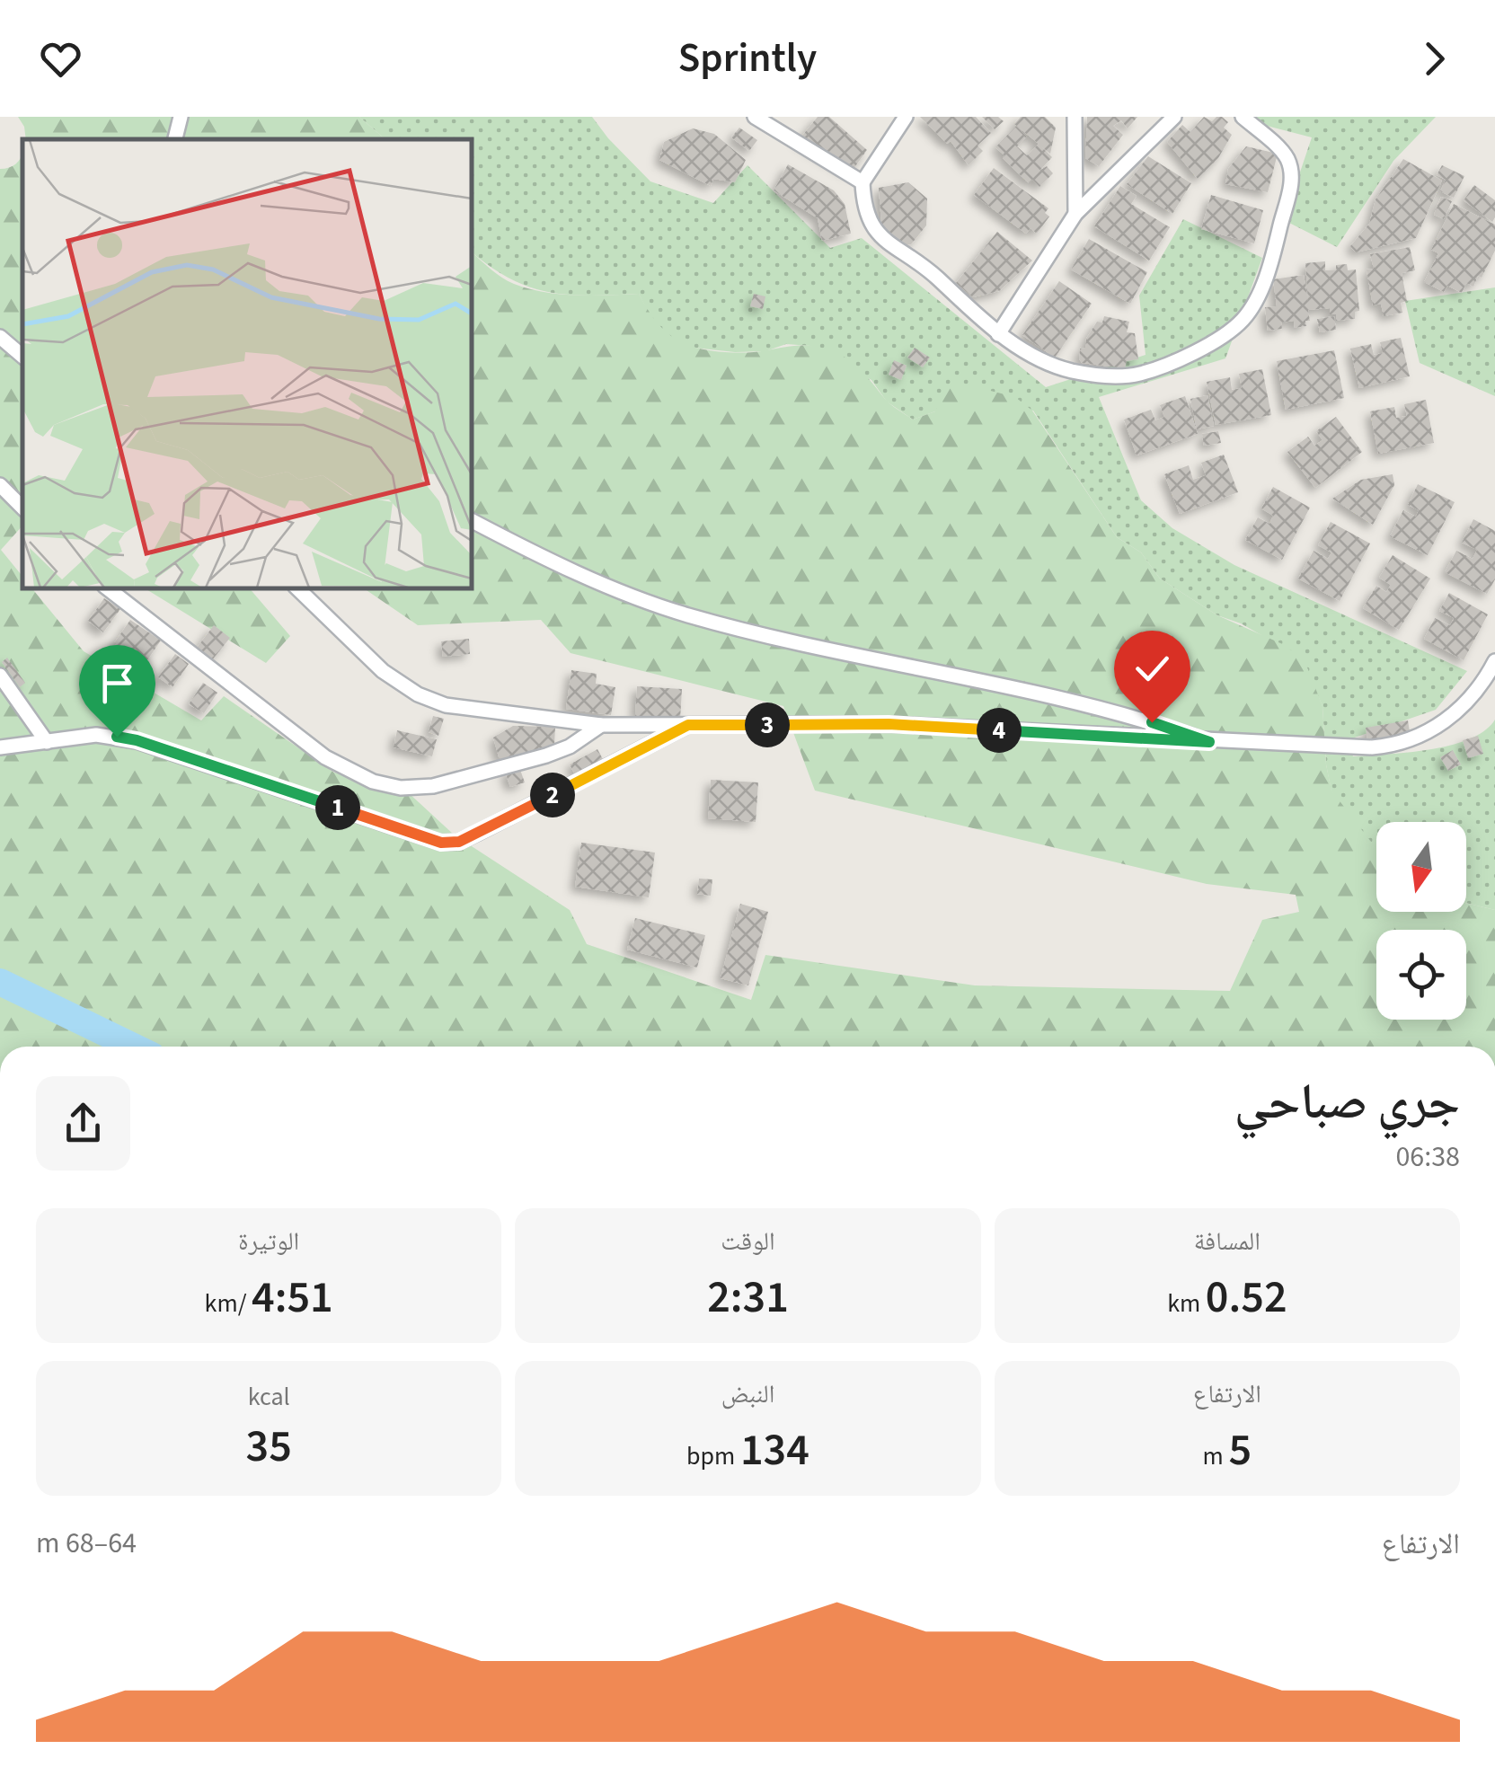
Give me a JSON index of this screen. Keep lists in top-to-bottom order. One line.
{"north":"bottom","page":{"header":"Sprintly","pins":["3","4","2","1"],"heading":["جري صباحي","06:38"],"stats":[["المسافة","0.52 km"],["الوقت","2:31"],["الوتيرة","4:51 /km"],["الارتفاع","5 m"],["النبض","134 bpm"],["kcal","35"]],"chart":["الارتفاع","64–68 m"]}}
